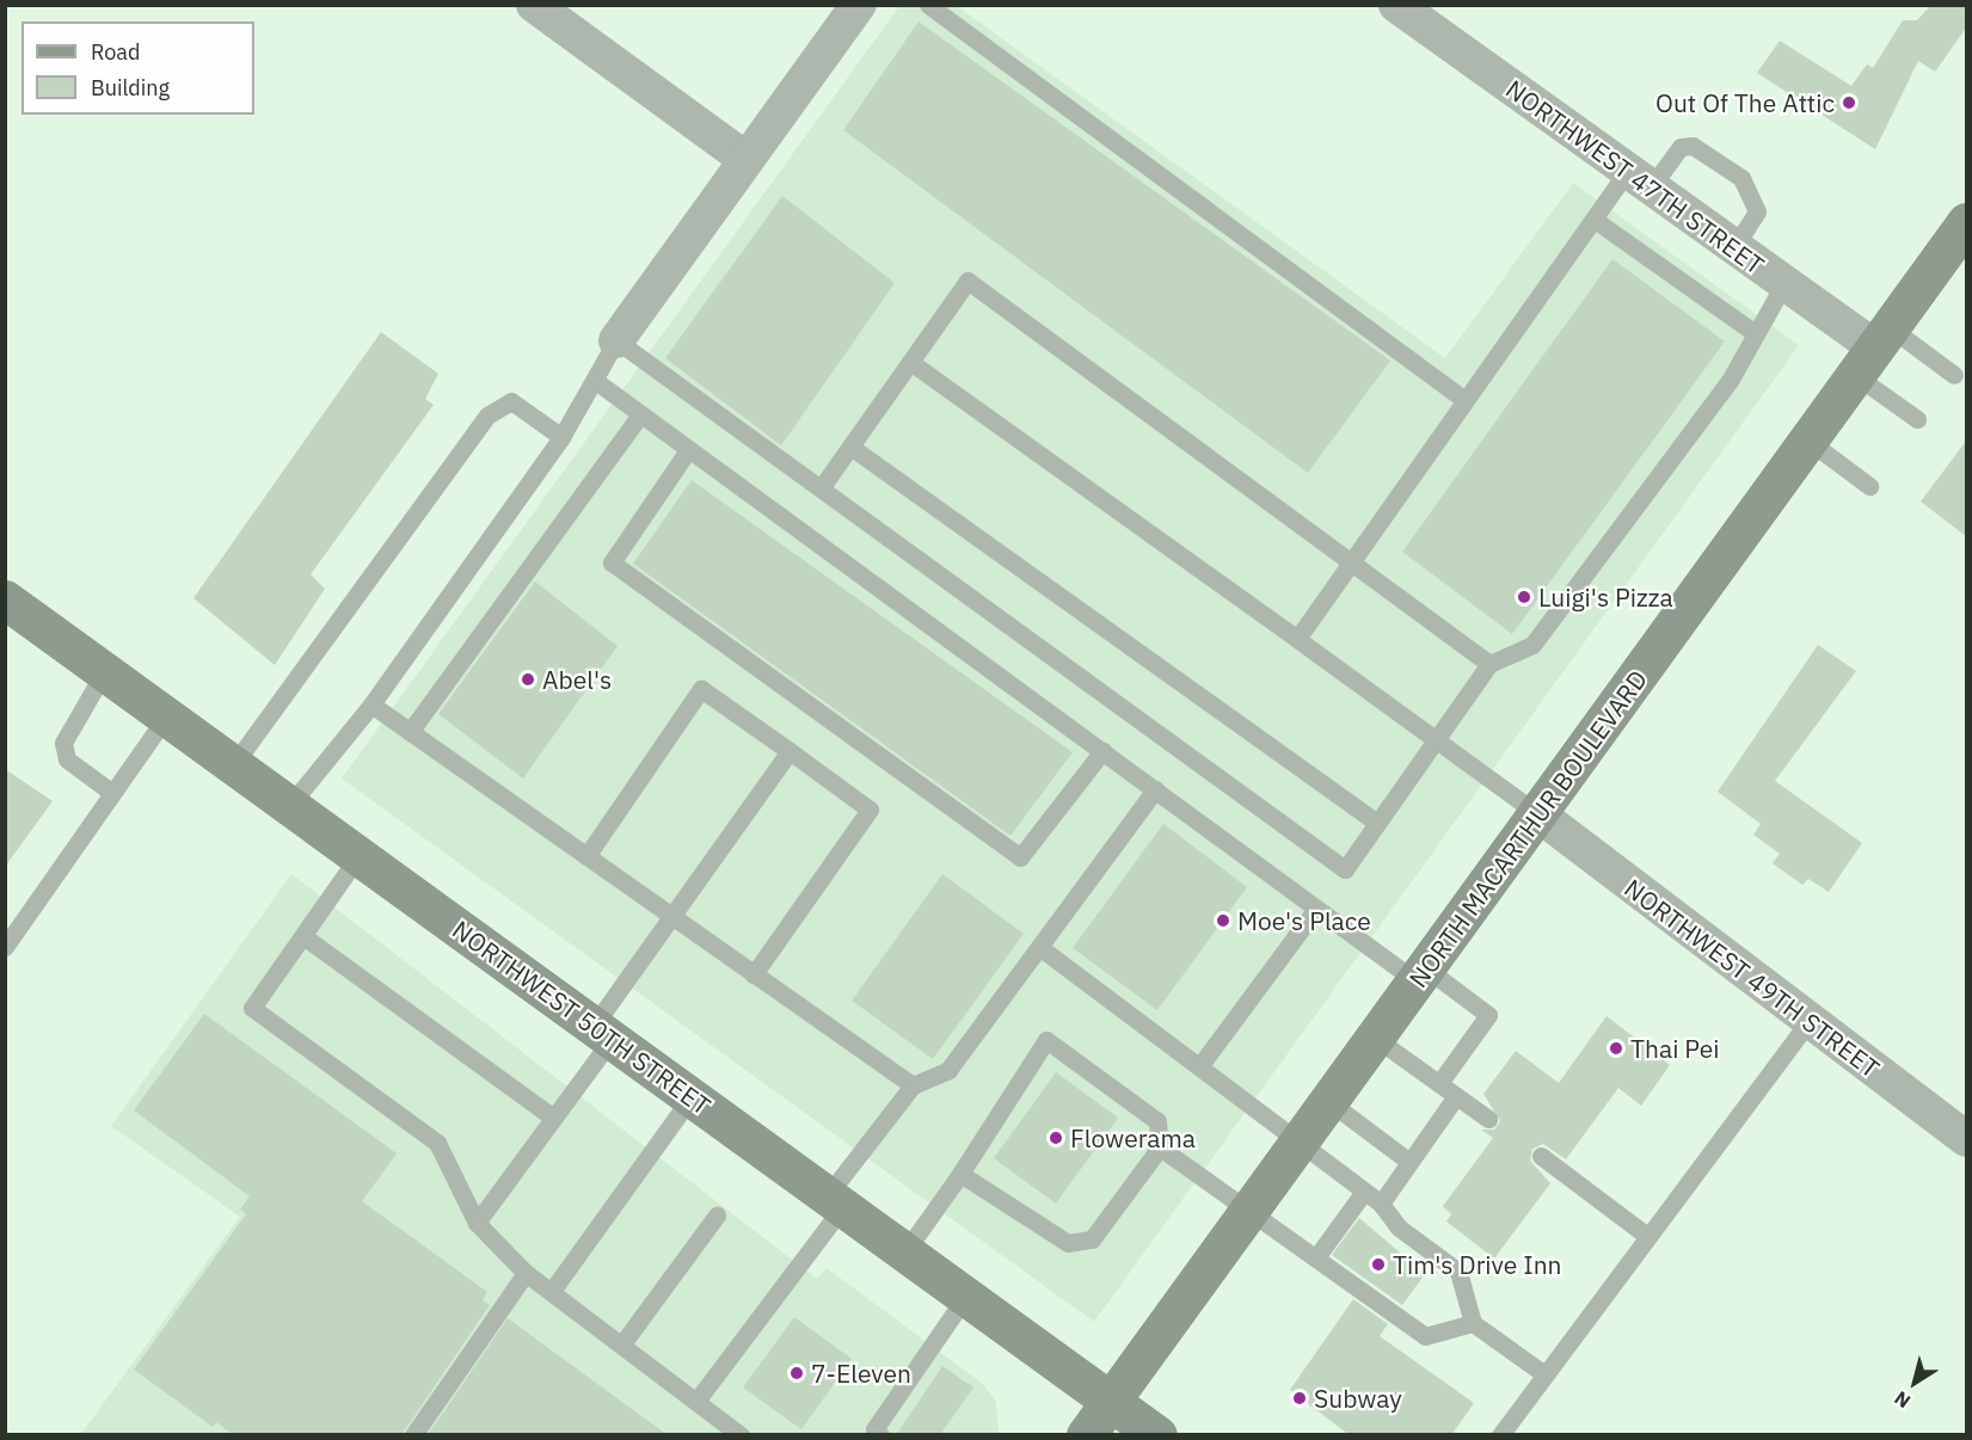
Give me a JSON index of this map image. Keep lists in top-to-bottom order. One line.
{"streets":{"main road":["NORTH MACARTHUR BOULEVARD","NORTHWEST 50TH STREET"],"street":["NORTHWEST 47TH STREET","NORTHWEST 49TH STREET"]},"crossings":[["NORTHWEST 47TH STREET","NORTH MACARTHUR BOULEVARD"],["NORTH MACARTHUR BOULEVARD","NORTHWEST 49TH STREET"],["NORTH MACARTHUR BOULEVARD","NORTHWEST 50TH STREET"]],"places":["Out Of The Attic","Luigi's Pizza","Abel's","Moe's Place","Thai Pei","Flowerama","Tim's Drive Inn","7-Eleven","Subway"],"legend":["Road","Building"],"north":"bottom left"}
